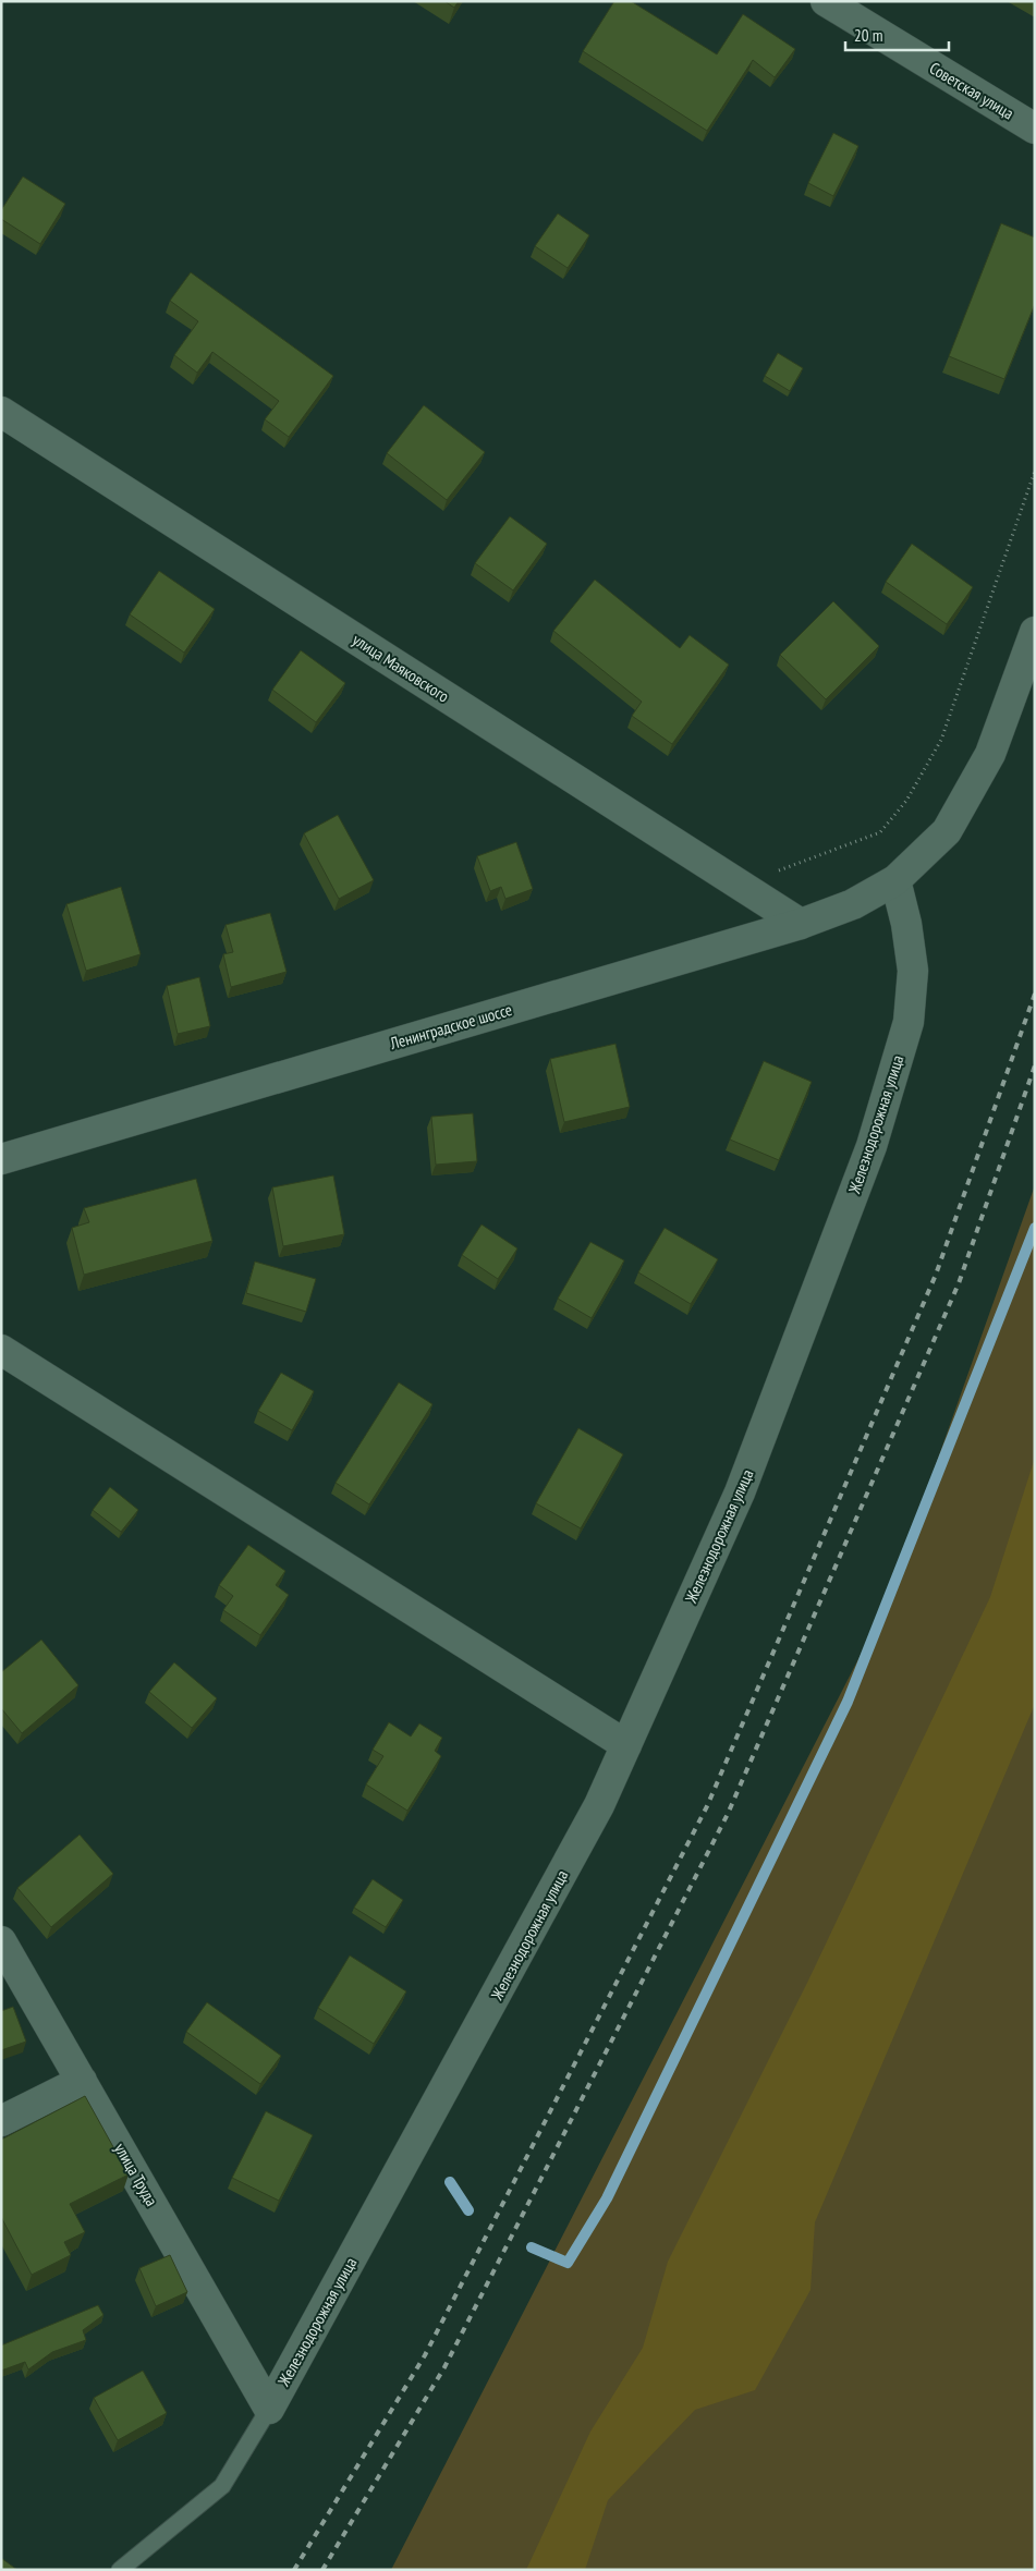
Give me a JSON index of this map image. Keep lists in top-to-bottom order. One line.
{"streets":{"street":["Советская улица","улица Маяковского","Ленинградское шоссе","Железнодорожная улица","улица Труда"]},"crossings":[["улица Маяковского","Ленинградское шоссе"],["Ленинградское шоссе","Железнодорожная улица"],["Железнодорожная улица","улица Труда"]],"scale_bar":"20 m"}
